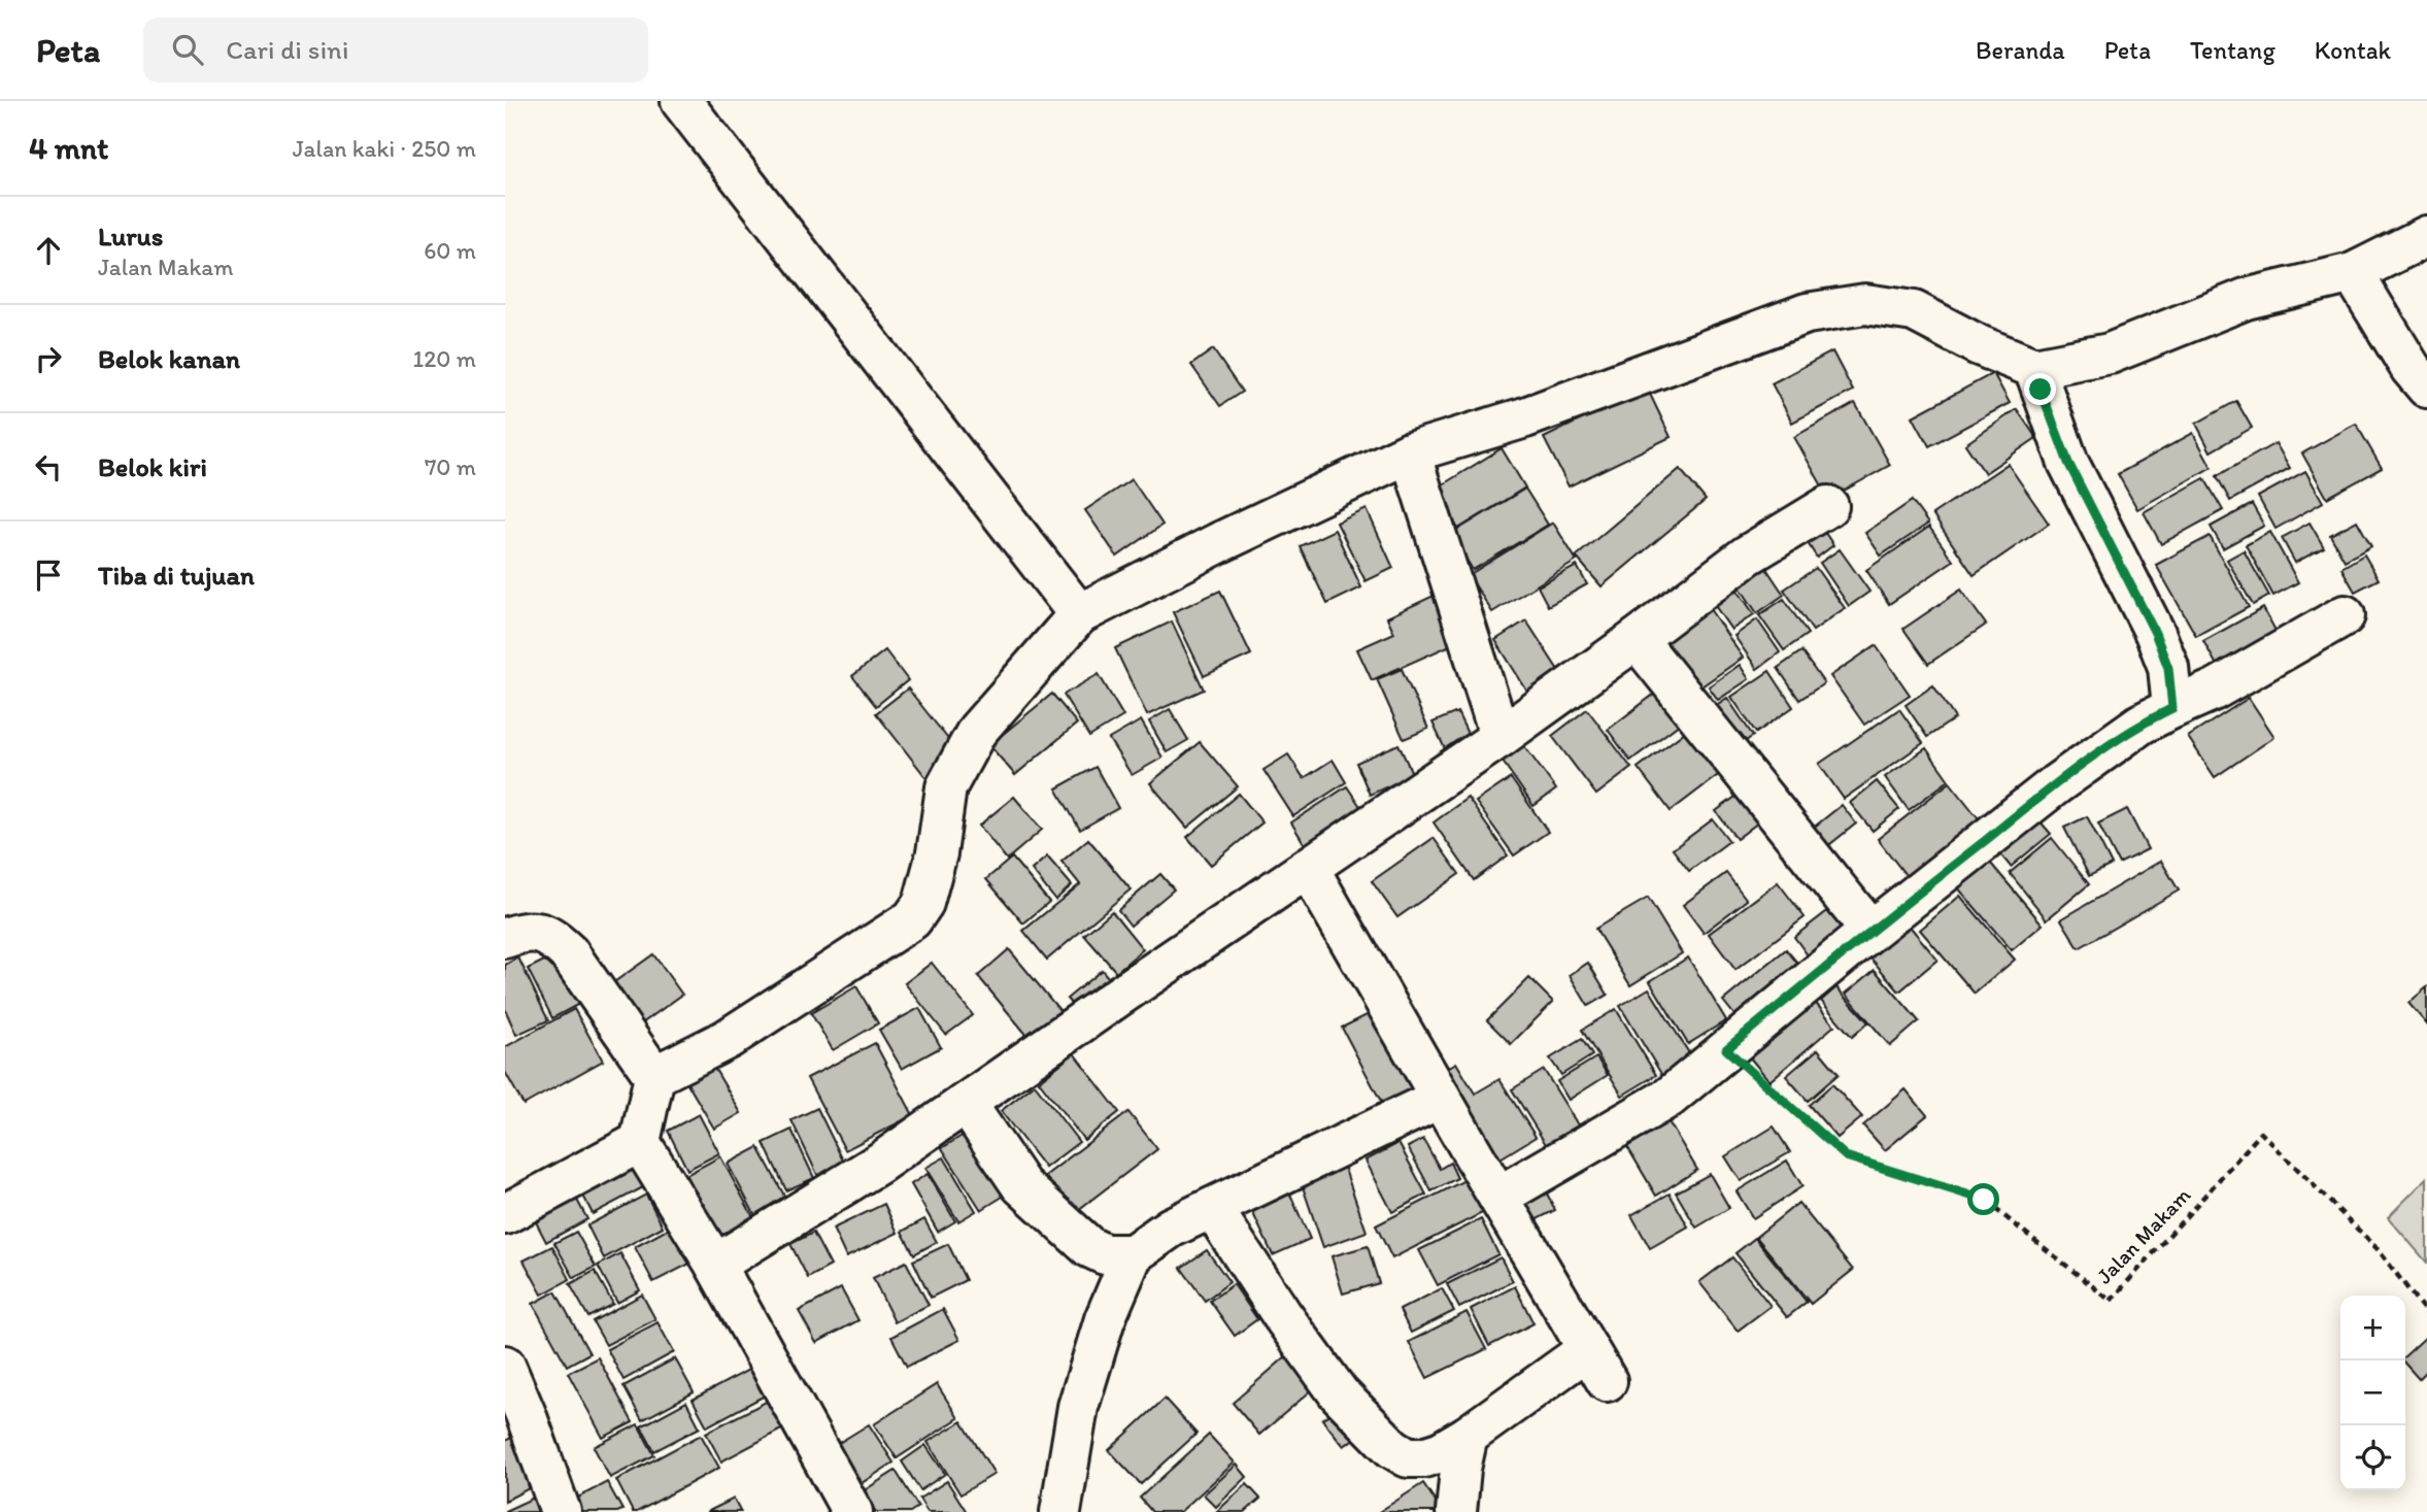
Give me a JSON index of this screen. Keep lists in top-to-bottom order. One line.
{"streets":{"path":["Jalan Makam"]},"page":{"header":"Peta","search":"Cari di sini","nav":["Beranda","Peta","Tentang","Kontak"],"heading":["4 mnt","Jalan kaki · 250 m"],"list":[["Lurus","Jalan Makam","60 m"],["Belok kanan","120 m"],["Belok kiri","70 m"],"Tiba di tujuan"],"map_buttons":["+","−"]}}
